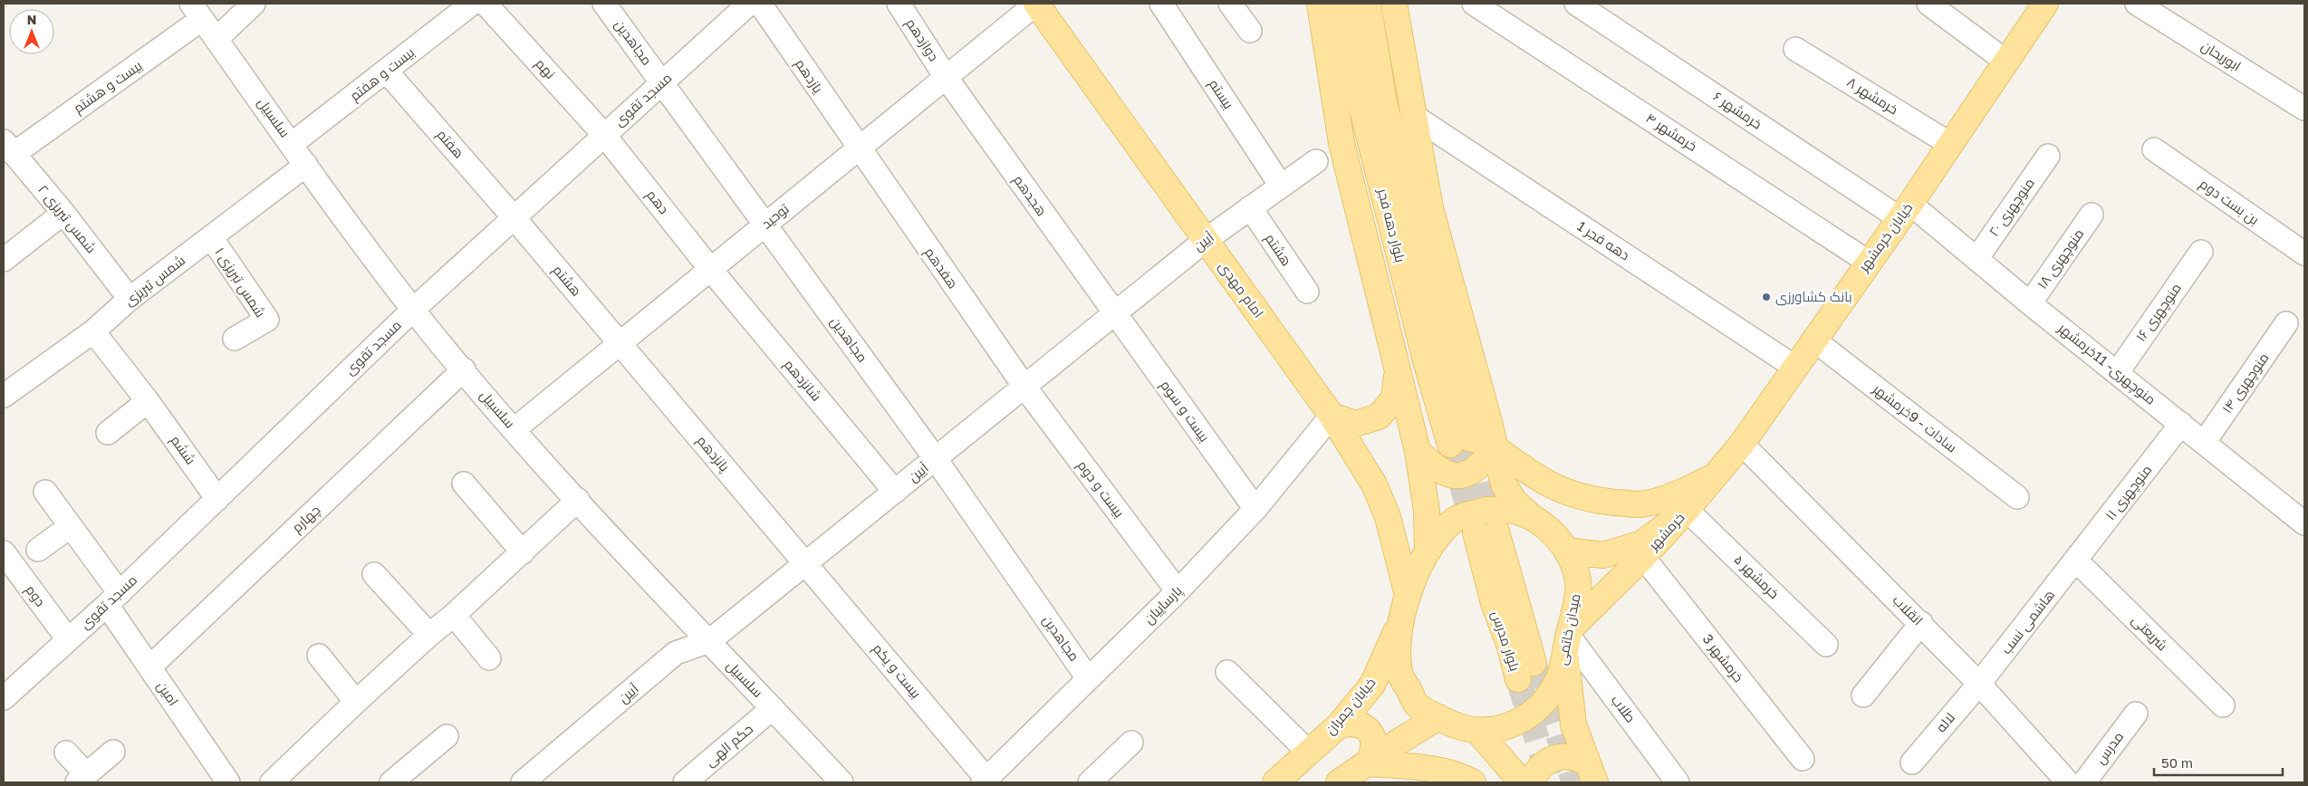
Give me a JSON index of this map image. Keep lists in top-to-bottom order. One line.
{"streets":{"main road":["بلوار دهه فجر","خیابان خرمشهر","امام مهدی","خرمشهر","میدان خاتمی","بلوار مدرس","خیابان چمران"],"street":["دوازدهم","مجاهدین","ابوریحان","نهم","بیست و هفتم","یازدهم","بیست و هشتم","بیستم","خرمشهر ۸","مسجد تقوی","خرمشهر ۶","سلسبیل","خرمشهر ۴","هفتم","هجدهم","دهم","بن بست دوم","منوچهری ۲۰","توحید","شمس تبریزی ۲","دهه فجر 1","آیین","هشتم","منوچهری ۱۸","هفدهم","شمس تبریزی","شمس تبریزی ۱","منوچهری ۱۶","منوچهری- 11خرمشهر","شانزدهم","منوچهری ۱۴","بیست و سوم","سادات - 9خرمشهر","ششم","پانزدهم","بیست و دوم","منوچهری ۱۱","چهارم","خرمشهر ۵","دوم","پارساییان","انقلاب","هاشمی نسب","شریعتی","خرمشهر 3","بیست و یکم","امین","طلاب","لاله","حکم الهی","مدرس"]},"crossings":[["دوازدهم","هجدهم"],["دوازدهم","توحید"],["مجاهدین","مسجد تقوی"],["مجاهدین","توحید"],["مجاهدین","آیین"],["مجاهدین","پارساییان"],["نهم","مسجد تقوی"],["نهم","دهم"],["بیست و هفتم","سلسبیل"],["بیست و هفتم","هفتم"],["یازدهم","توحید"],["یازدهم","هفدهم"],["بیست و هشتم","سلسبیل"],["بیست و هشتم","شمس تبریزی ۲"],["بیستم","آیین"],["خرمشهر ۸","خیابان خرمشهر"],["مسجد تقوی","سلسبیل"],["مسجد تقوی","هفتم"],["مسجد تقوی","دهم"],["مسجد تقوی","هشتم"],["مسجد تقوی","ششم"],["مسجد تقوی","دوم"],["مسجد تقوی","امین"],["خرمشهر ۶","خیابان خرمشهر"],["خرمشهر ۶","منوچهری- 11خرمشهر"],["سلسبیل","توحید"],["سلسبیل","آیین"],["سلسبیل","شمس تبریزی"],["سلسبیل","چهارم"],["سلسبیل","حکم الهی"],["خرمشهر ۴","خیابان خرمشهر"],["هفتم","هشتم"],["هجدهم","توحید"],["هجدهم","آیین"],["هجدهم","بیست و سوم"],["دهم","توحید"],["دهم","شانزدهم"],["منوچهری ۲۰","منوچهری- 11خرمشهر"],["توحید","هشتم"],["توحید","هفدهم"],["توحید","امام مهدی"],["توحید","شانزدهم"],["توحید","پانزدهم"],["شمس تبریزی ۲","شمس تبریزی"],["خیابان خرمشهر","دهه فجر 1"],["خیابان خرمشهر","منوچهری- 11خرمشهر"],["خیابان خرمشهر","سادات - 9خرمشهر"],["خیابان خرمشهر","خرمشهر"],["خیابان خرمشهر","خرمشهر ۵"],["خیابان خرمشهر","انقلاب"],["آیین","هشتم"],["آیین","هفدهم"],["آیین","امام مهدی"],["آیین","شانزدهم"],["آیین","بیست و سوم"],["آیین","پانزدهم"],["آیین","بیست و دوم"],["آیین","بیست و یکم"],["هشتم","پانزدهم"],["منوچهری ۱۸","منوچهری- 11خرمشهر"],["هفدهم","بیست و دوم"],["شمس تبریزی","شمس تبریزی ۱"],["شمس تبریزی","ششم"],["امام مهدی","پارساییان"],["امام مهدی","میدان خاتمی"],["امام مهدی","خیابان چمران"],["منوچهری ۱۶","منوچهری- 11خرمشهر"],["منوچهری- 11خرمشهر","منوچهری ۱۴"],["منوچهری- 11خرمشهر","منوچهری ۱۱"],["بیست و سوم","پارساییان"],["پانزدهم","بیست و یکم"],["بیست و دوم","پارساییان"],["منوچهری ۱۱","هاشمی نسب"],["منوچهری ۱۱","شریعتی"],["چهارم","امین"],["خرمشهر","خرمشهر ۵"],["خرمشهر","میدان خاتمی"],["خرمشهر","خرمشهر 3"],["خرمشهر","طلاب"],["پارساییان","بیست و یکم"],["انقلاب","هاشمی نسب"],["انقلاب","لاله"],["هاشمی نسب","شریعتی"],["هاشمی نسب","لاله"],["میدان خاتمی","خیابان چمران"],["میدان خاتمی","طلاب"]],"places":["بانک کشاورزی"],"scale_bar":"50 m","north":"top"}
